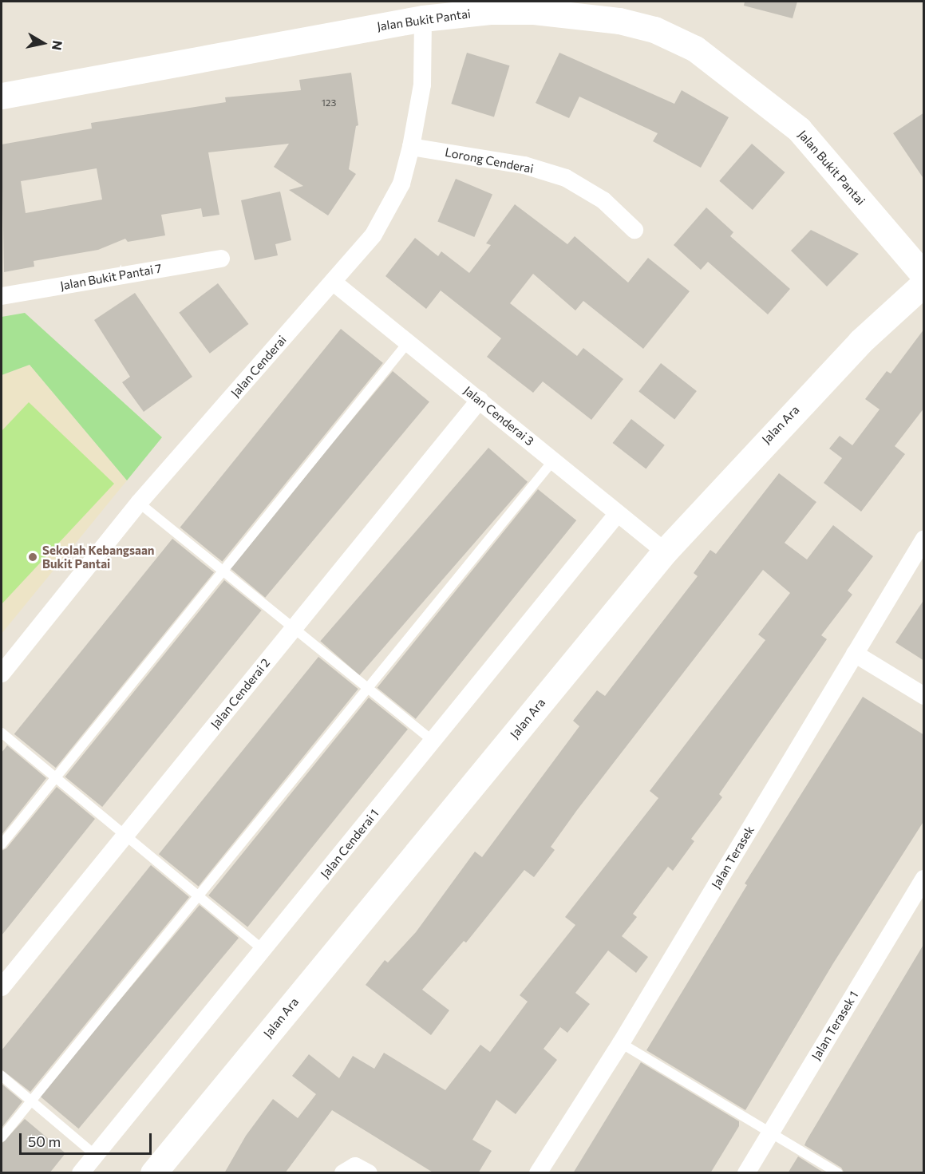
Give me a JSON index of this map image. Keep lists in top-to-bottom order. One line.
{"streets":{"street":["Jalan Bukit Pantai","Lorong Cenderai","Jalan Bukit Pantai 7","Jalan Cenderai","Jalan Cenderai 3","Jalan Ara","Jalan Cenderai 2","Jalan Cenderai 1","Jalan Terasek","Jalan Terasek 1"]},"crossings":[["Jalan Bukit Pantai","Jalan Cenderai"],["Lorong Cenderai","Jalan Cenderai"],["Jalan Cenderai","Jalan Cenderai 3"],["Jalan Cenderai 3","Jalan Ara"],["Jalan Cenderai 3","Jalan Cenderai 2"],["Jalan Cenderai 3","Jalan Cenderai 1"]],"places":["Sekolah Kebangsaan Bukit Pantai"],"house_numbers":["123"],"scale_bar":"50 m","north":"right"}
